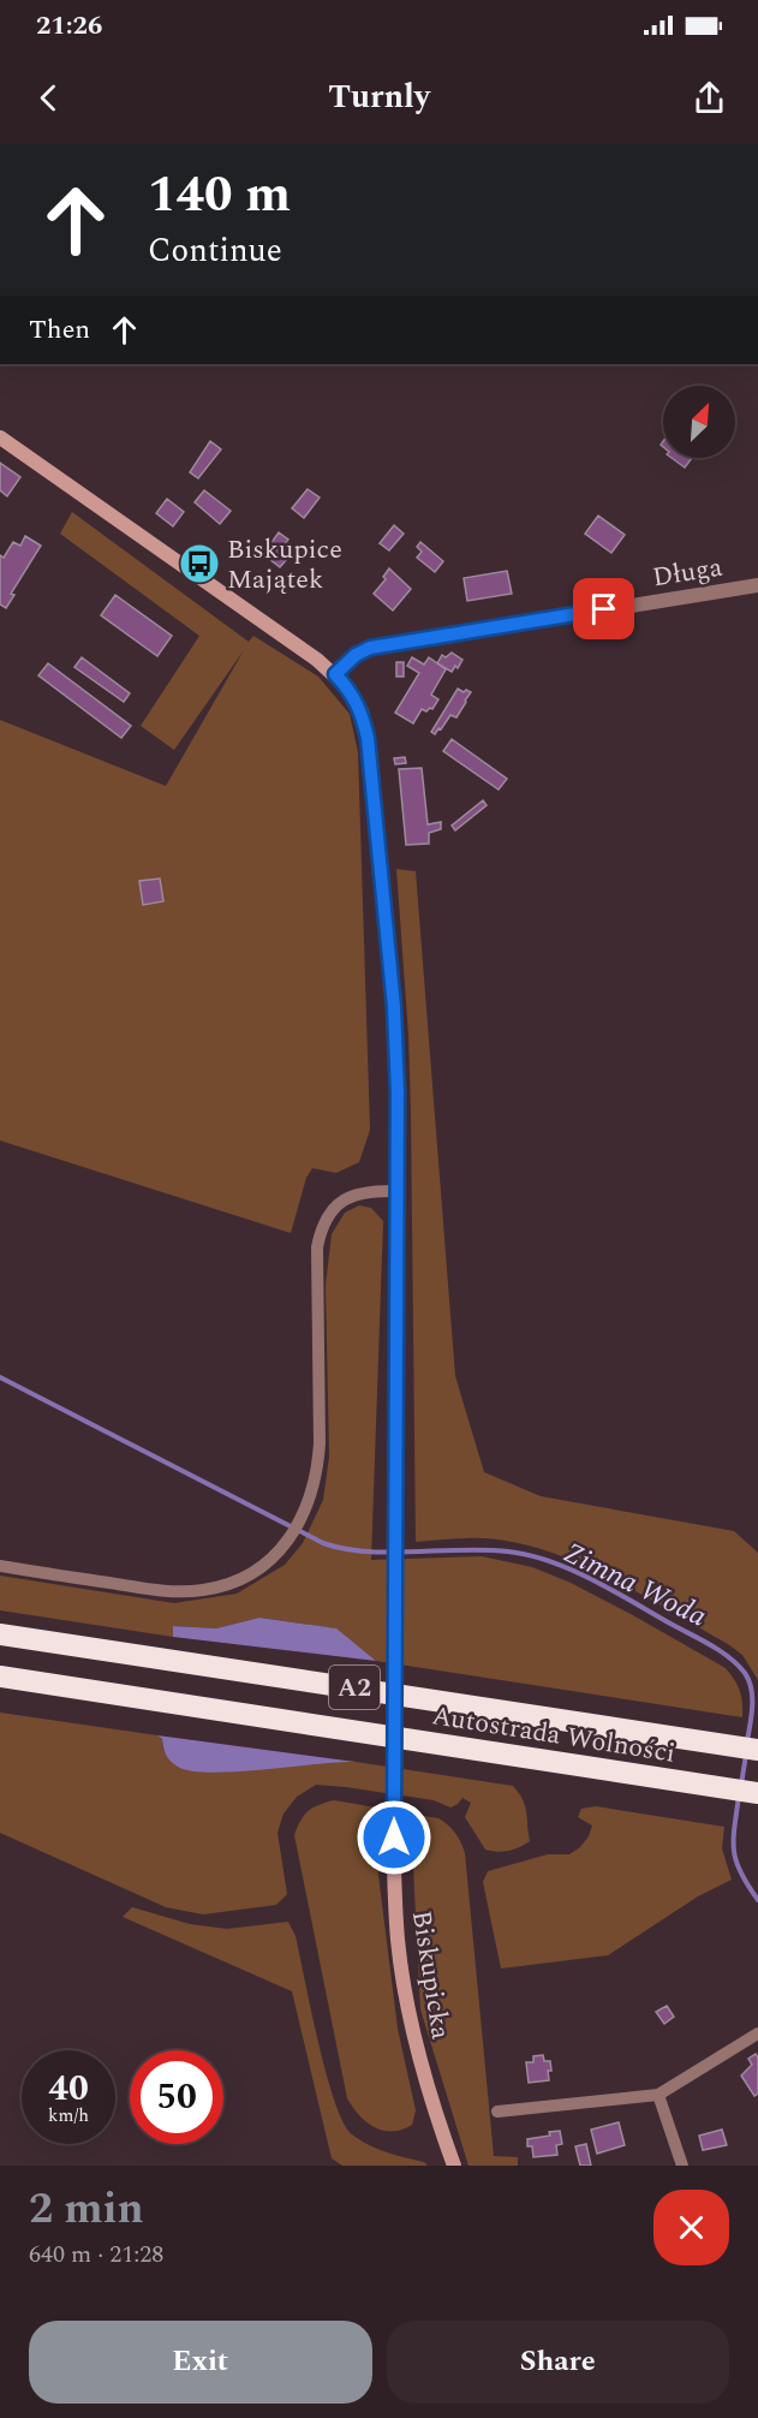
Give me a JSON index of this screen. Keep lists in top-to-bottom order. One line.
{"streets":{"highway":["A2","Autostrada Wolności"],"main road":["Biskupicka"],"street":["Długa"]},"crossings":[["Długa","Biskupicka"]],"water":["Zimna Woda"],"places":{"bus stop":["Biskupice Majątek"]},"north":"top right","page":{"status":"21:26","header":"Turnly","turn":["140 m","Continue"],"then":"Then","speed":"40 km/h","limit":"50","heading":["2 min","640 m · 21:28"],"buttons":["Exit","Share"]}}
